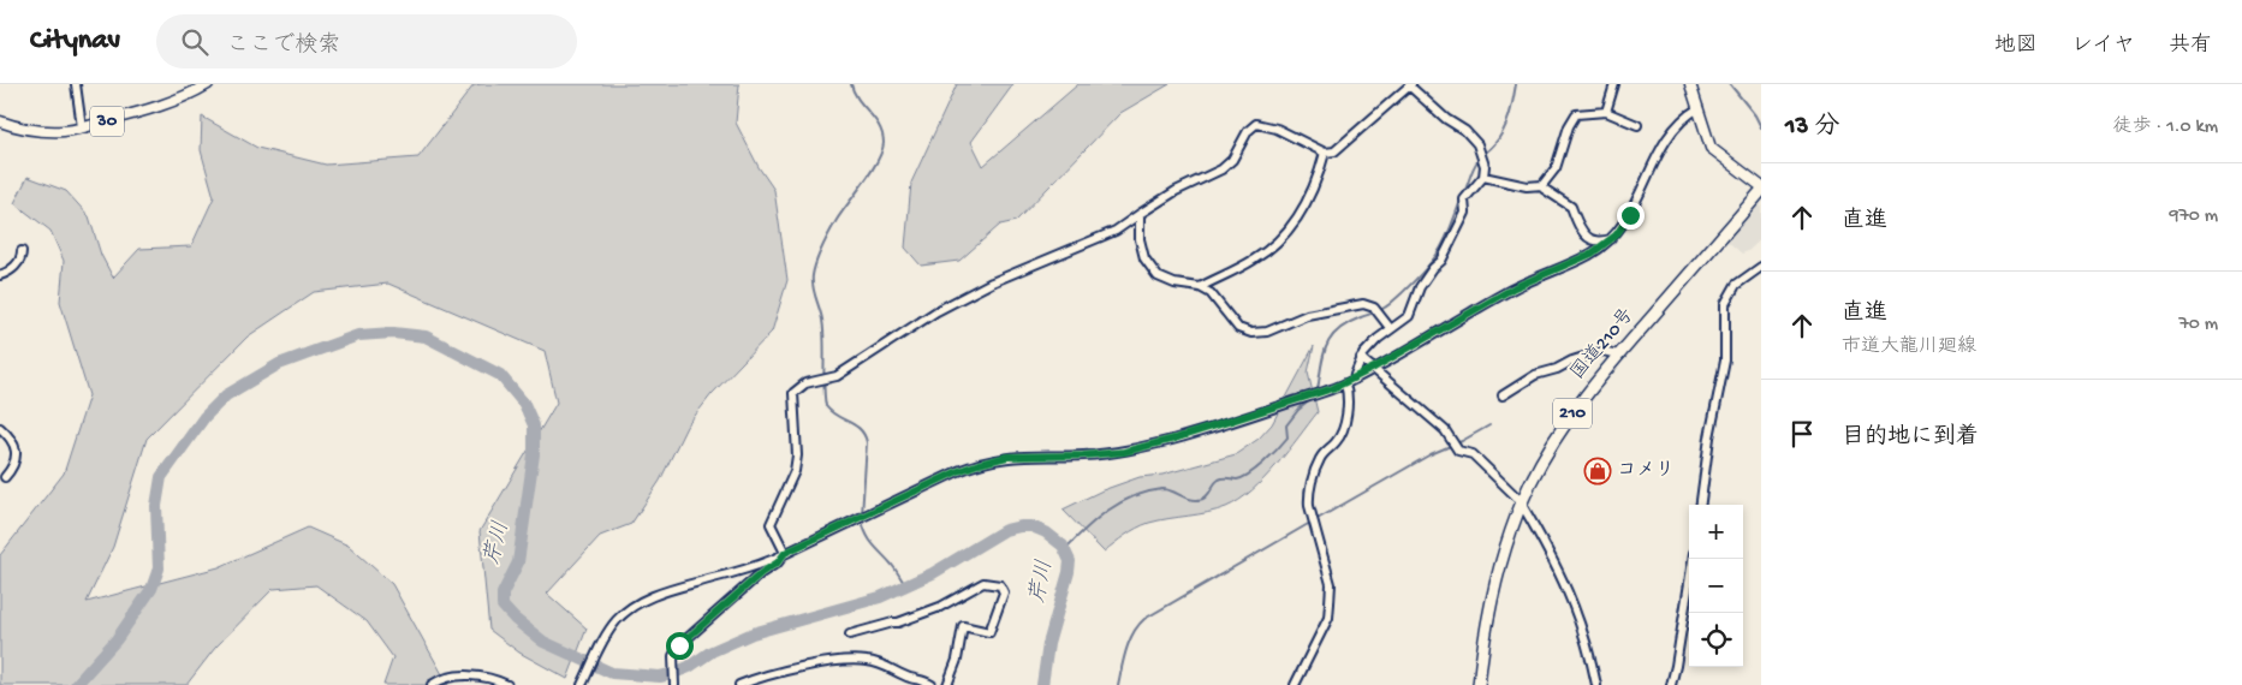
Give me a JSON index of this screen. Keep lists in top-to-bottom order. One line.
{"streets":{"highway":["国道210号","210"],"main road":["30"]},"water":["芹川"],"places":{"shop":["コメリ"]},"page":{"header":"Citynav","search":"ここで検索","nav":["地図","レイヤ","共有"],"heading":["13 分","徒歩 · 1.0 km"],"list":[["直進","970 m"],["直進","市道大龍川廻線","70 m"],"目的地に到着"],"map_buttons":["+","−"]}}
